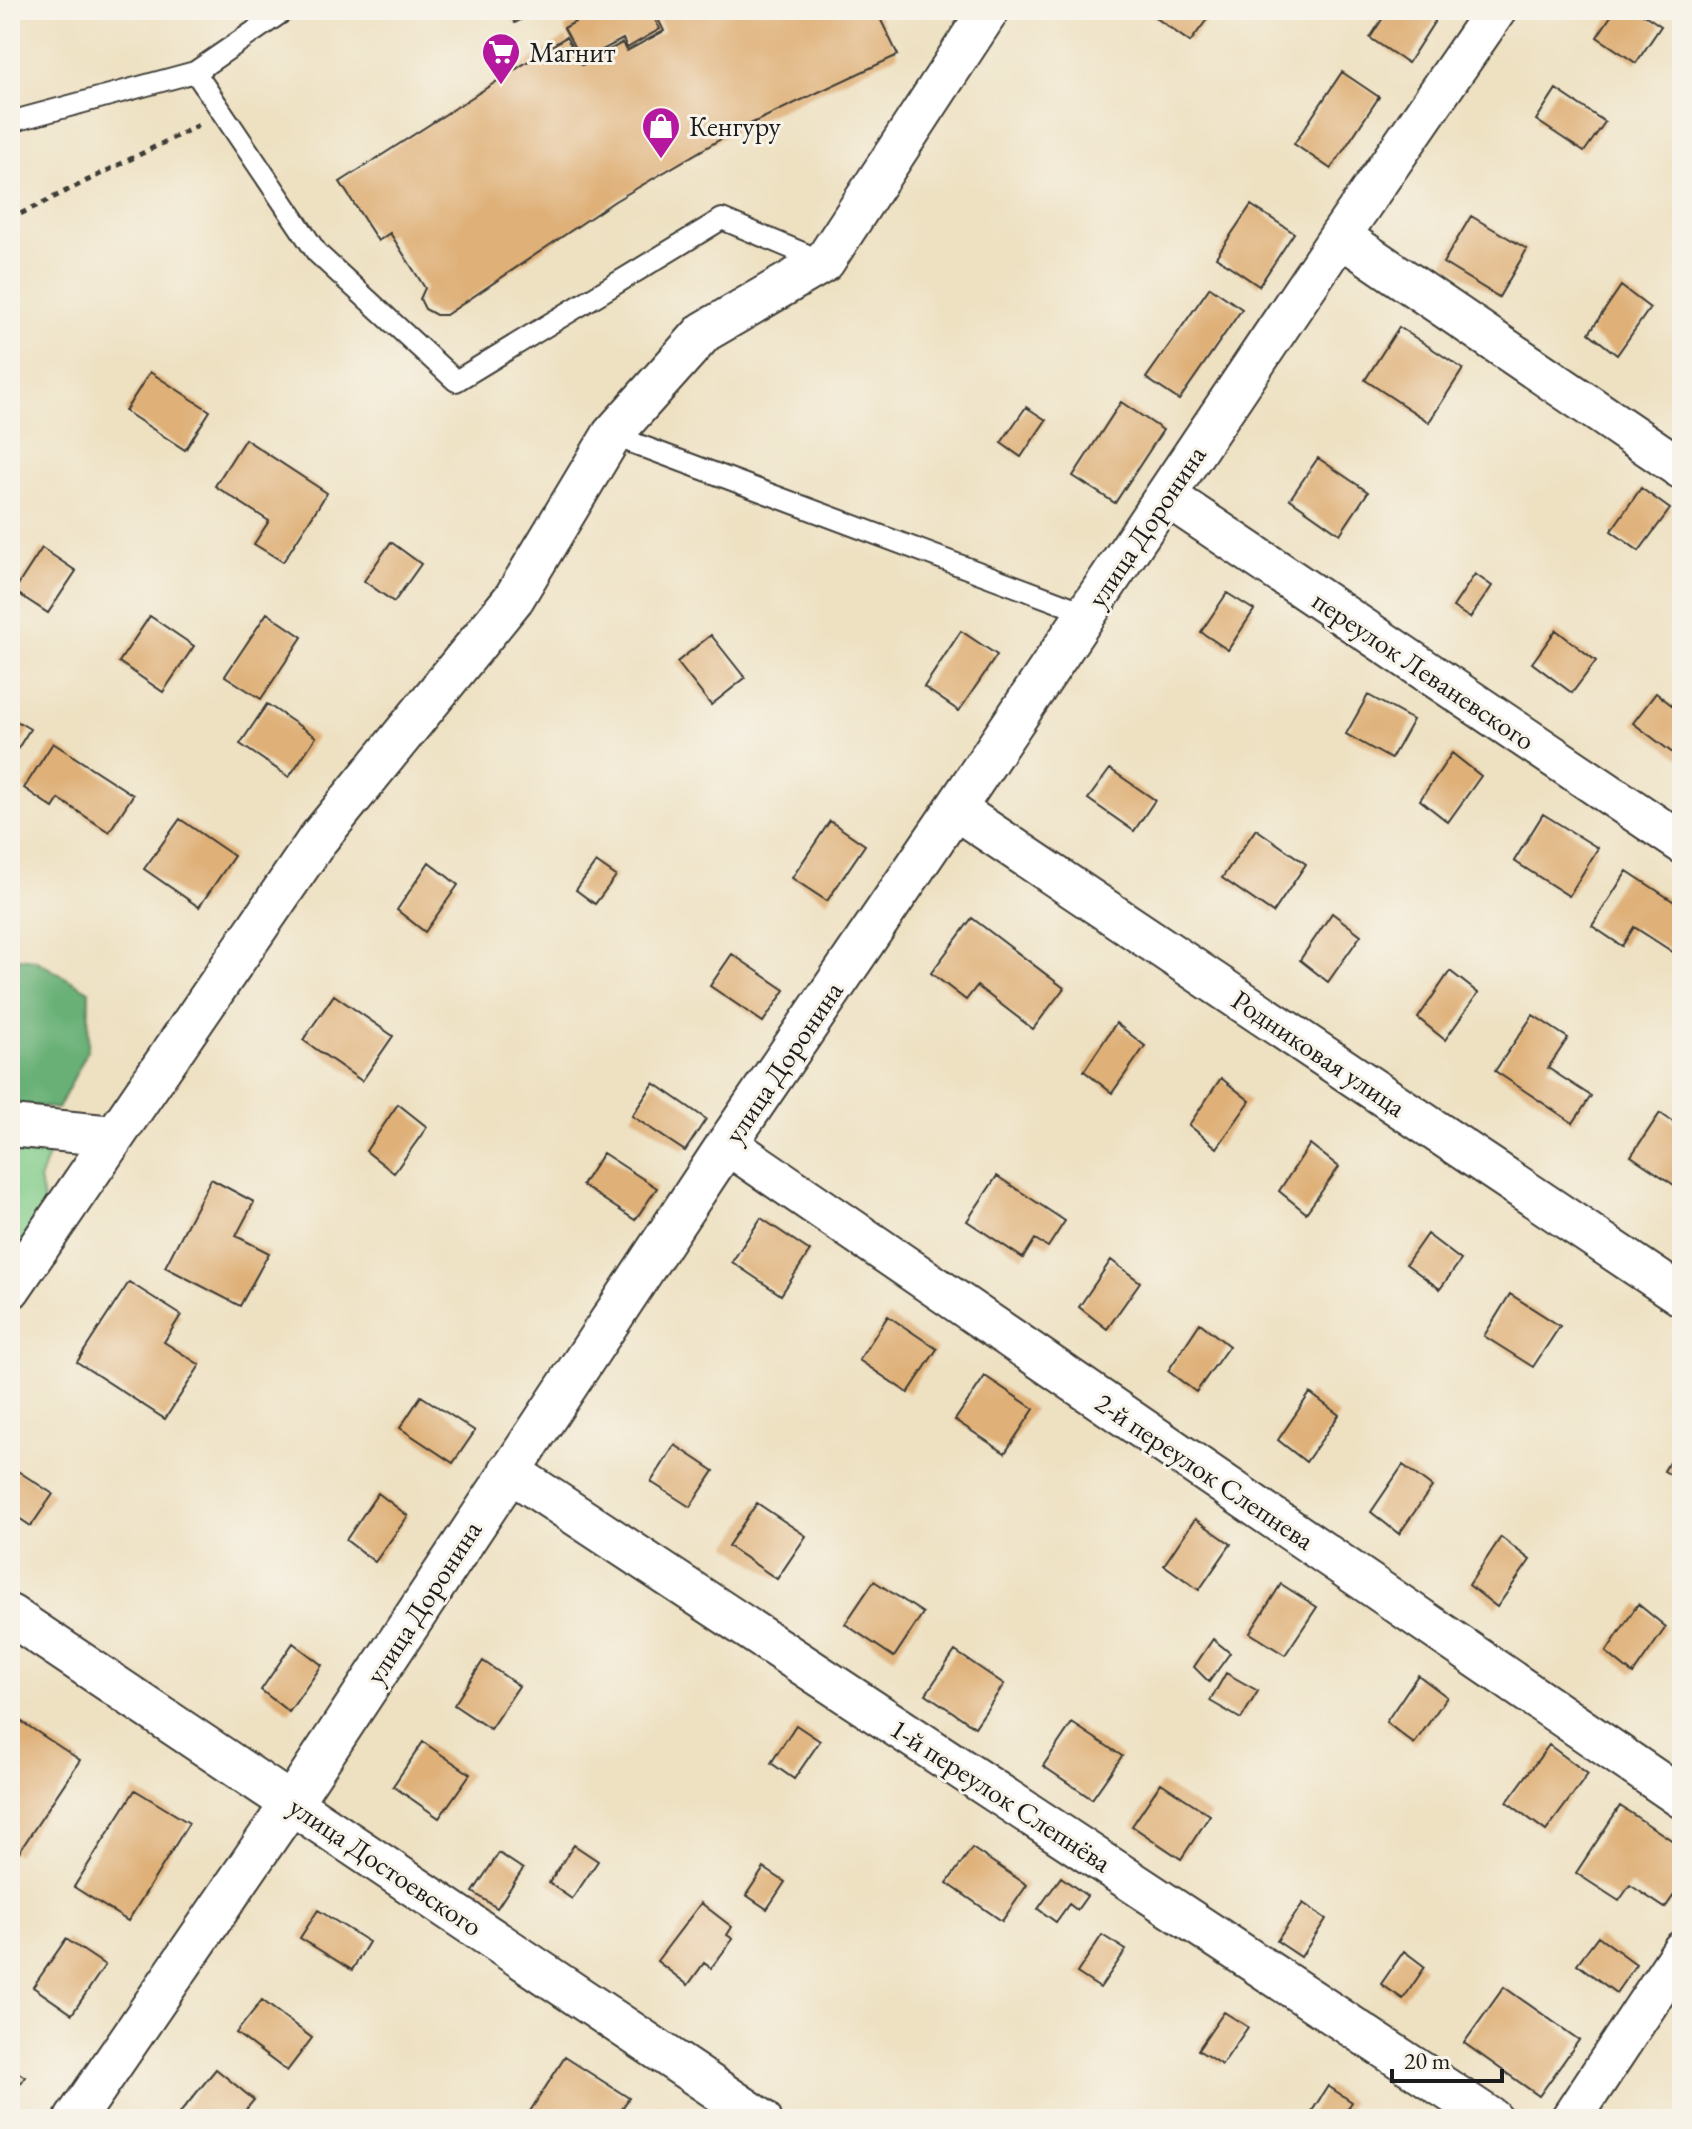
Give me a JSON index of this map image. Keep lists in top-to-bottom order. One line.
{"streets":{"street":["улица Доронина","переулок Леваневского","Родниковая улица","2-й переулок Слепнева","1-й переулок Слепнёва","улица Достоевского"]},"crossings":[["улица Доронина","переулок Леваневского"],["улица Доронина","Родниковая улица"],["улица Доронина","2-й переулок Слепнева"],["улица Доронина","1-й переулок Слепнёва"],["улица Доронина","улица Достоевского"]],"places":{"supermarket":["Магнит"],"shop":["Кенгуру"]},"scale_bar":"20 m"}
